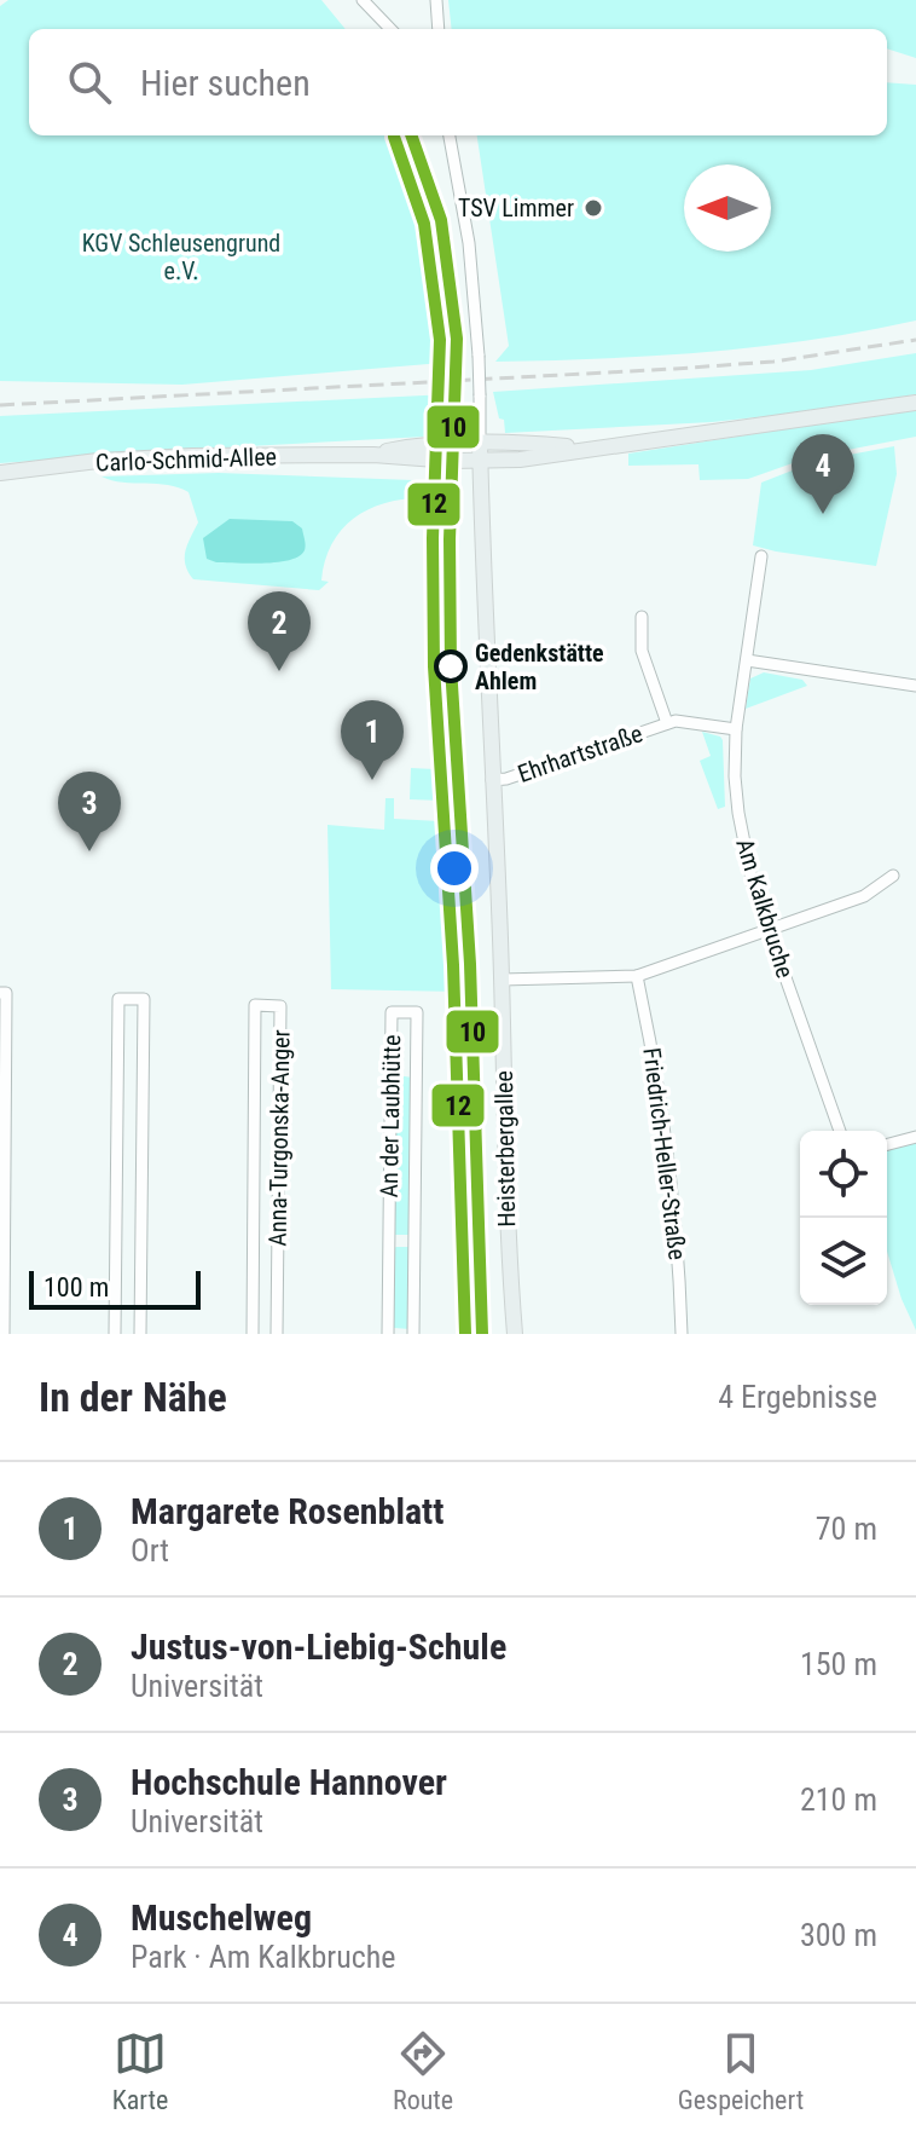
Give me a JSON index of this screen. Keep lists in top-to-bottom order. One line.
{"streets":{"main road":["Carlo-Schmid-Allee","Heisterbergallee"],"street":["Ehrhartstraße","Am Kalkbruche","An der Laubhütte","Anna-Turgonska-Anger","Friedrich-Heller-Straße"]},"crossings":[["Carlo-Schmid-Allee","Heisterbergallee"],["Ehrhartstraße","Am Kalkbruche"],["Ehrhartstraße","Heisterbergallee"]],"parks":["KGV Schleusengrund e.V."],"places":["TSV Limmer","Gedenkstätte Ahlem"],"lines":["transit line 10","transit line 12"],"scale_bar":"100 m","north":"left","page":{"search":"Hier suchen","pins":["4","2","1","3"],"scale":"100 m","heading":["In der Nähe","4 Ergebnisse"],"list":[{"mark":"1","name":"Margarete Rosenblatt","note":"Ort","value":"70 m"},{"mark":"2","name":"Justus-von-Liebig-Schule","note":"Universität","value":"150 m"},{"mark":"3","name":"Hochschule Hannover","note":"Universität","value":"210 m"},{"mark":"4","name":"Muschelweg","note":"Park · Am Kalkbruche","value":"300 m"}],"nav":["Karte","Route","Gespeichert"]}}
